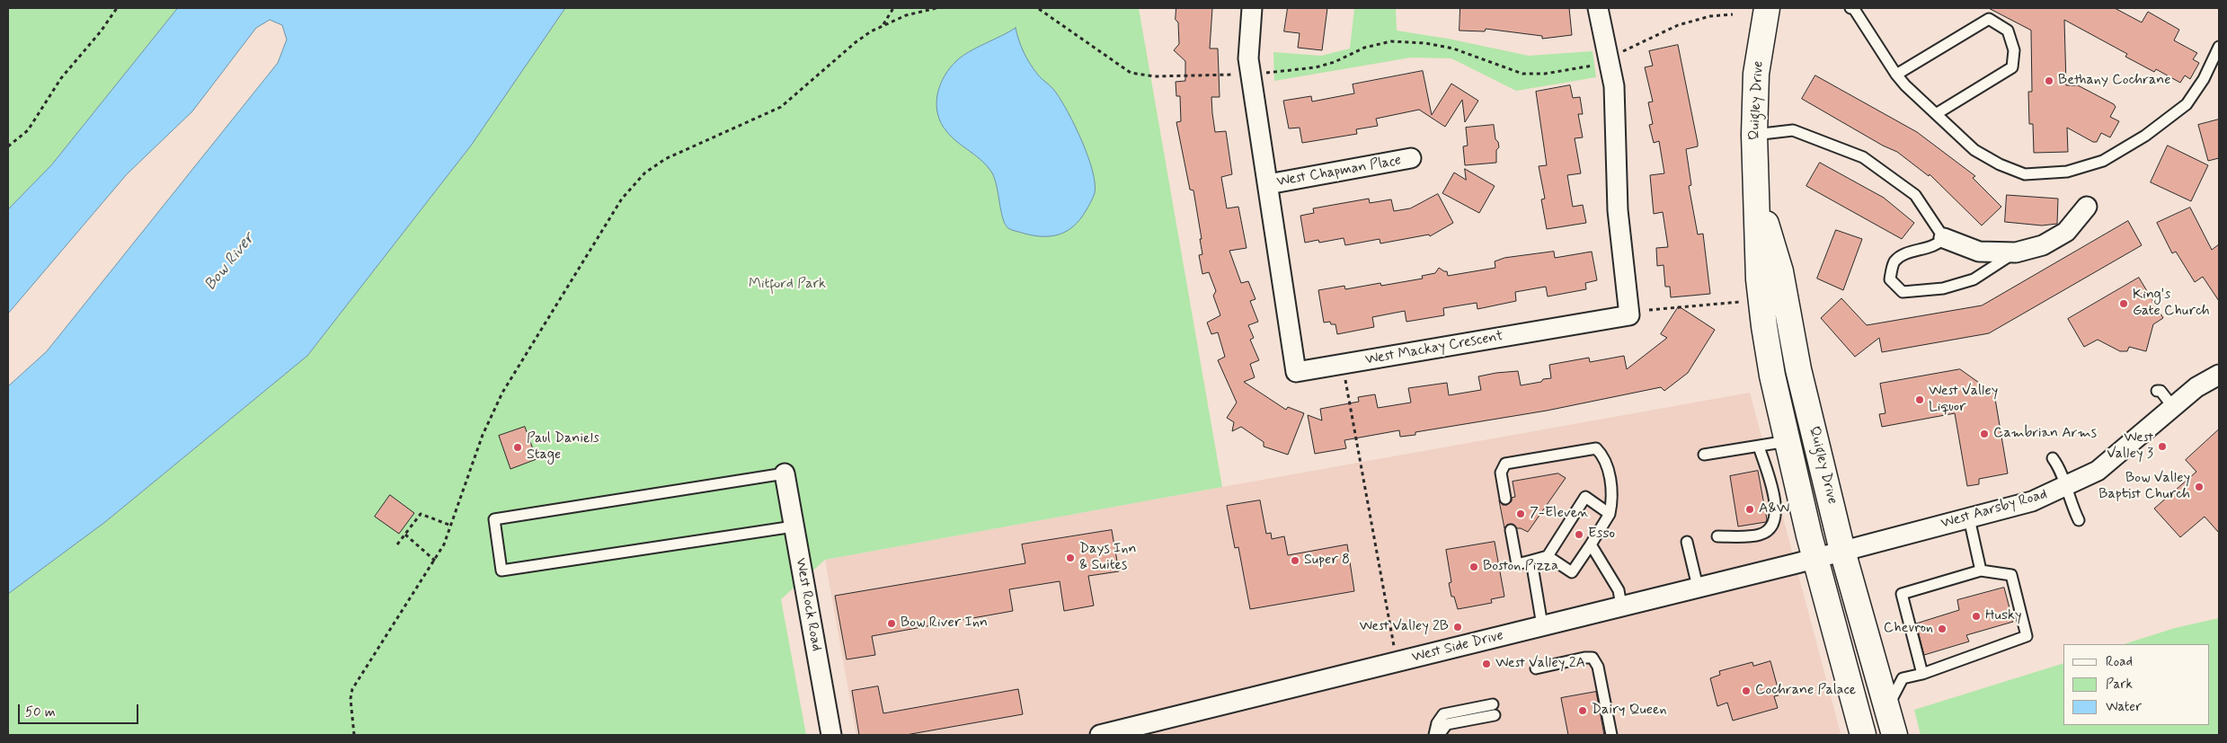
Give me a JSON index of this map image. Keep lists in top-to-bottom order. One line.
{"streets":{"street":["Quigley Drive","West Chapman Place","West Mackay Crescent","West Aarsby Road","West Rock Road","West Side Drive"]},"crossings":[["Quigley Drive","West Aarsby Road"],["Quigley Drive","West Side Drive"],["West Chapman Place","West Mackay Crescent"],["West Aarsby Road","West Side Drive"]],"water":["Bow River"],"parks":["Mitford Park"],"places":["Bethany Cochrane","King's Gate Church","West Valley Liquor","Cambrian Arms","West Valley 3","Paul Daniels Stage","Bow Valley Baptist Church","A&W","7-Eleven","Esso","Days Inn & Suites","Super 8","Boston Pizza","Husky","Bow River Inn","West Valley 2B","Chevron","West Valley 2A","Cochrane Palace","Dairy Queen"],"legend":["Road","Park","Water"],"scale_bar":"50 m"}
